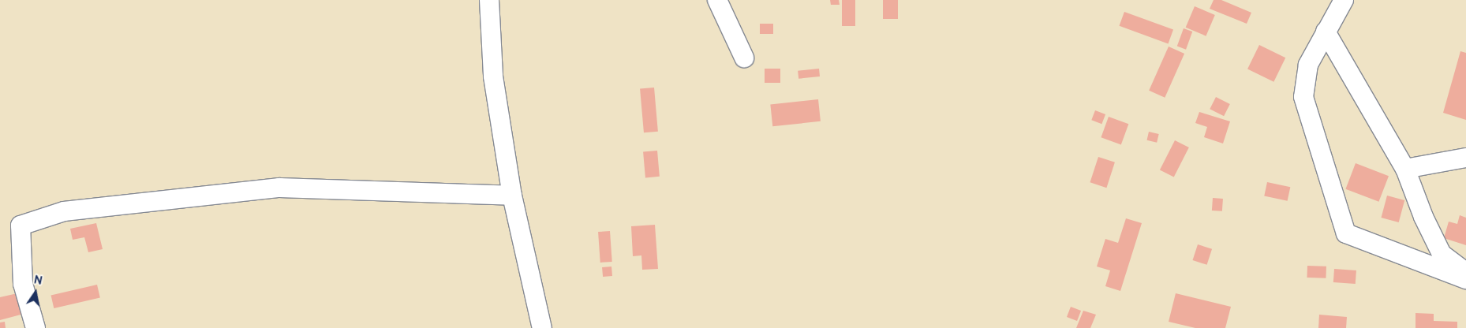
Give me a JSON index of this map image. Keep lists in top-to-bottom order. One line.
{"north":"top"}
